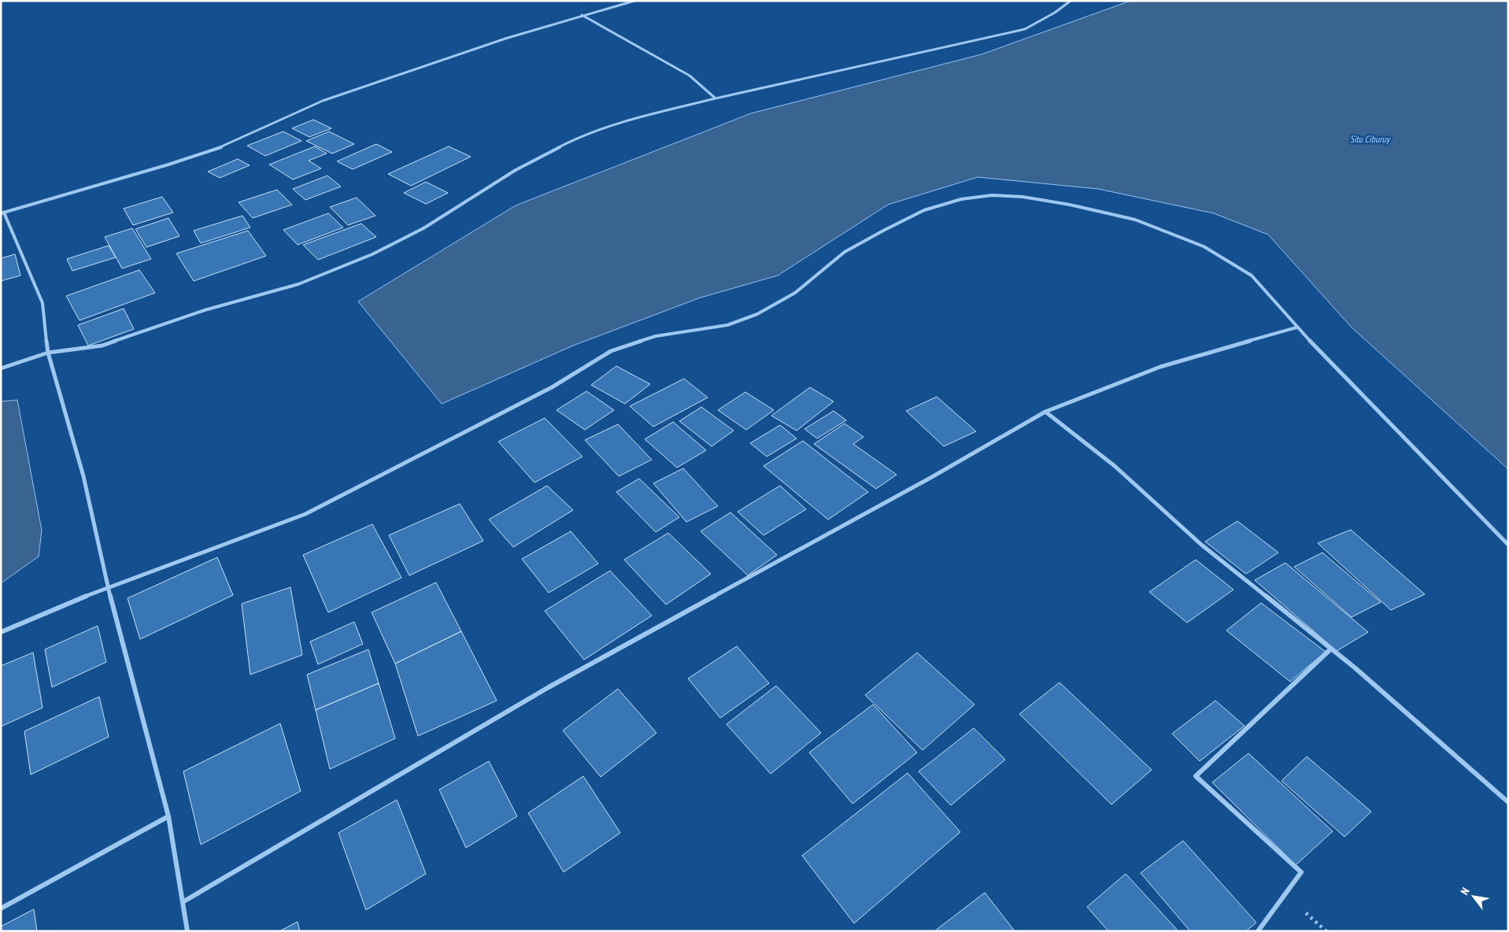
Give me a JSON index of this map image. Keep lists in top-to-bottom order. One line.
{"water":["Situ Ciburuy"],"north":"top left"}
